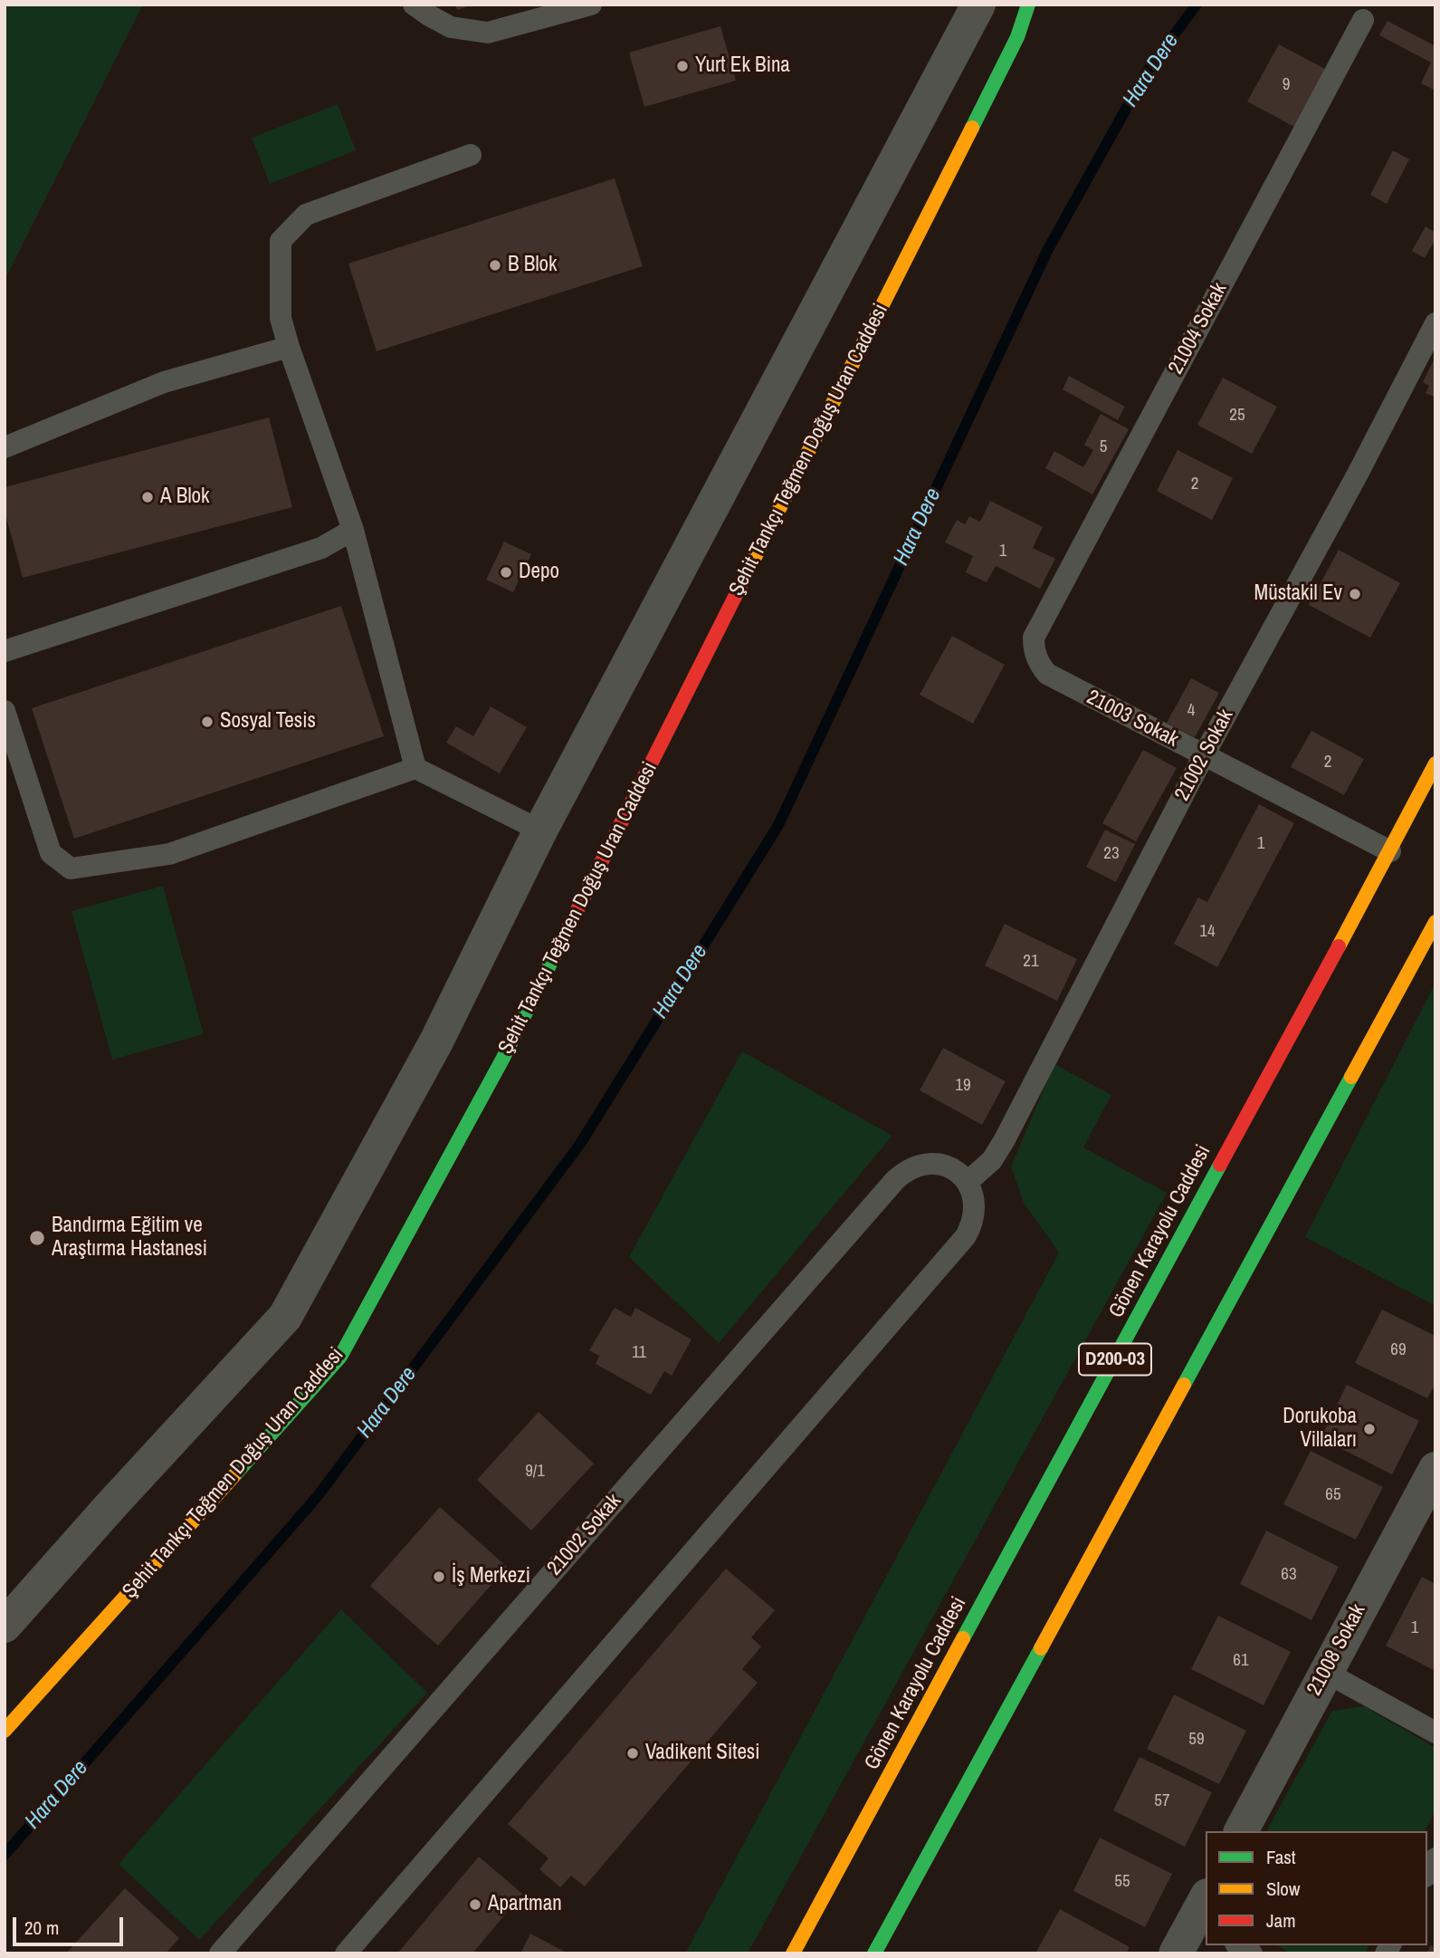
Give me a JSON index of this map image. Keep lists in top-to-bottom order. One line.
{"streets":{"main road":["Şehit Tankçı Teğmen Doğuş Uran Caddesi","Gönen Karayolu Caddesi","D200-03"],"street":["21008 Sokak"],"lane":["21004 Sokak","21003 Sokak","21002 Sokak"]},"crossings":[["21004 Sokak","21003 Sokak"],["21003 Sokak","21002 Sokak"],["21003 Sokak","Gönen Karayolu Caddesi"]],"water":["Hara Dere"],"places":["Yurt Ek Bina","B Blok","A Blok","Depo","Müstakil Ev","Sosyal Tesis","Bandırma Eğitim ve Araştırma Hastanesi","Dorukoba Villaları","İş Merkezi","Vadikent Sitesi","Apartman"],"house_numbers":["9","25","5","2","1","4","2","1","23","14","21","19","69","11","9/1","65","63","1","61","59","57","55"],"legend":["Fast","Slow","Jam"],"scale_bar":"20 m"}
